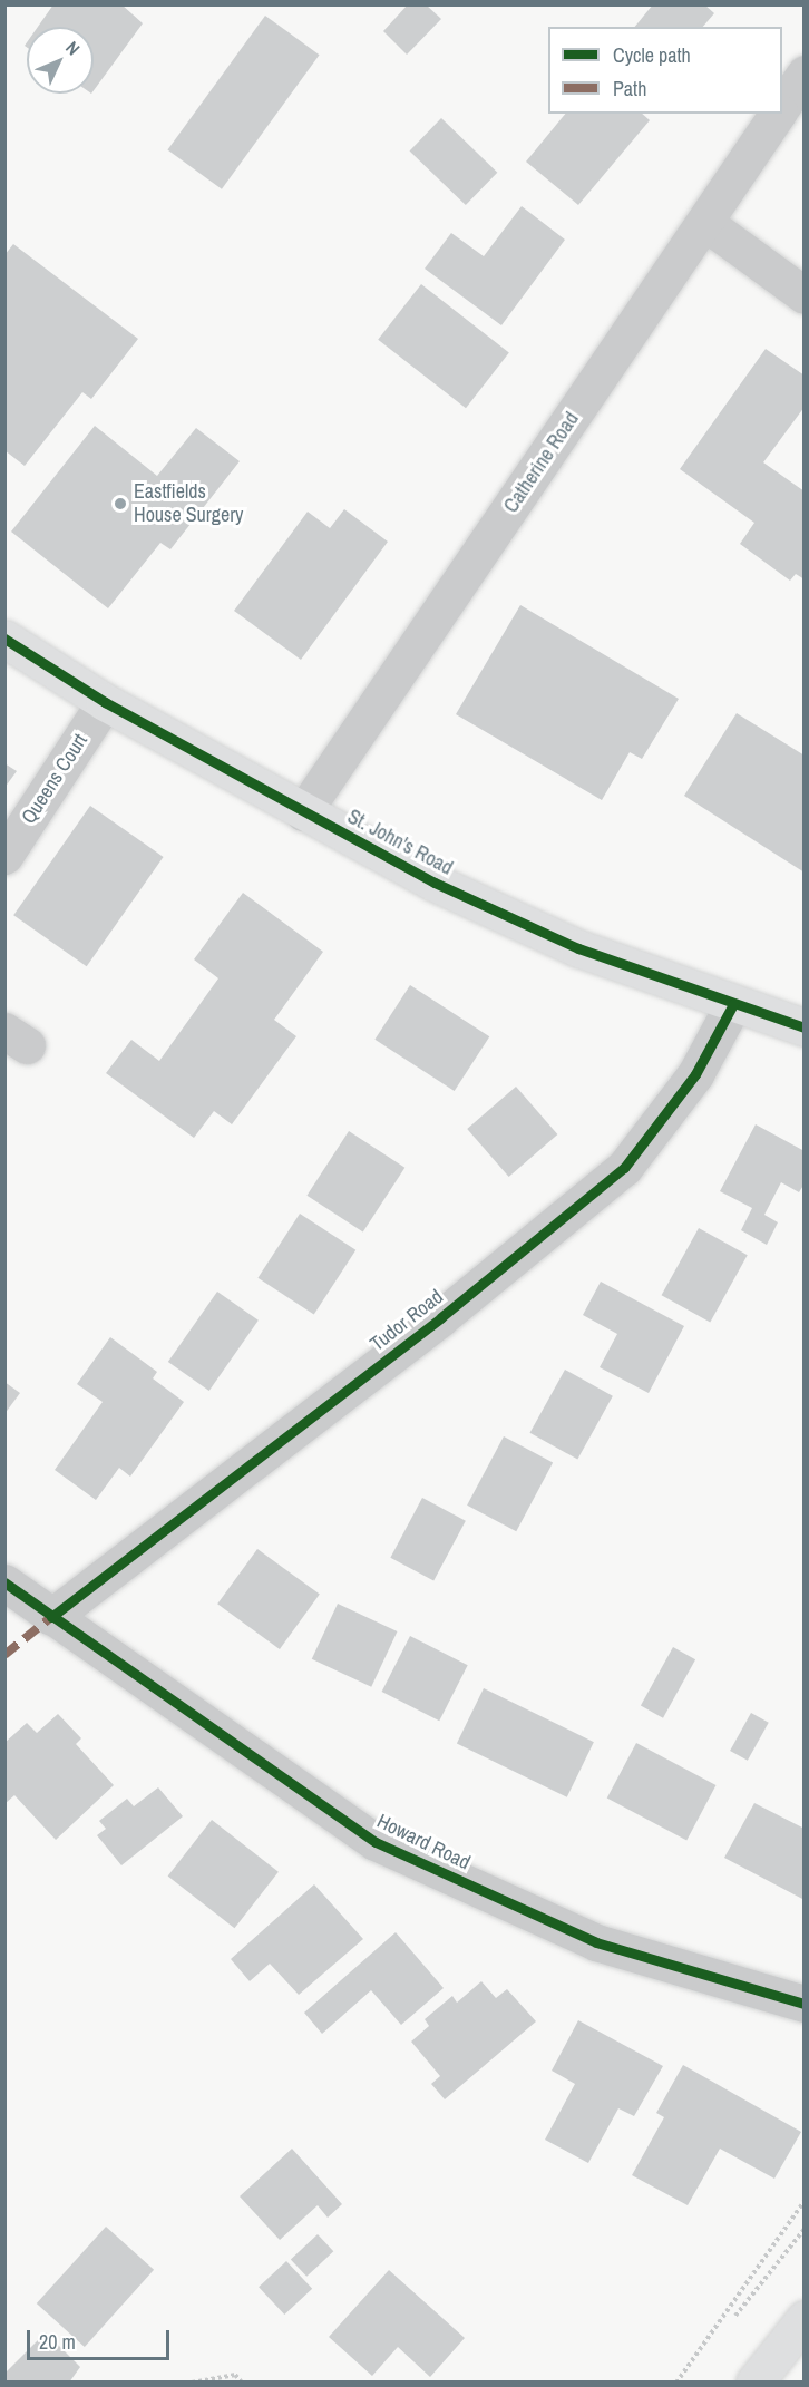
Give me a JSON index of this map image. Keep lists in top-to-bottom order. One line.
{"streets":{"main road":["St. John's Road"],"street":["Catherine Road","Queens Court","Tudor Road","Howard Road"]},"crossings":[["Catherine Road","St. John's Road"],["Queens Court","St. John's Road"],["St. John's Road","Tudor Road"],["Tudor Road","Howard Road"]],"places":["Eastfields House Surgery"],"legend":["Cycle path","Path"],"scale_bar":"20 m","north":"top right"}
